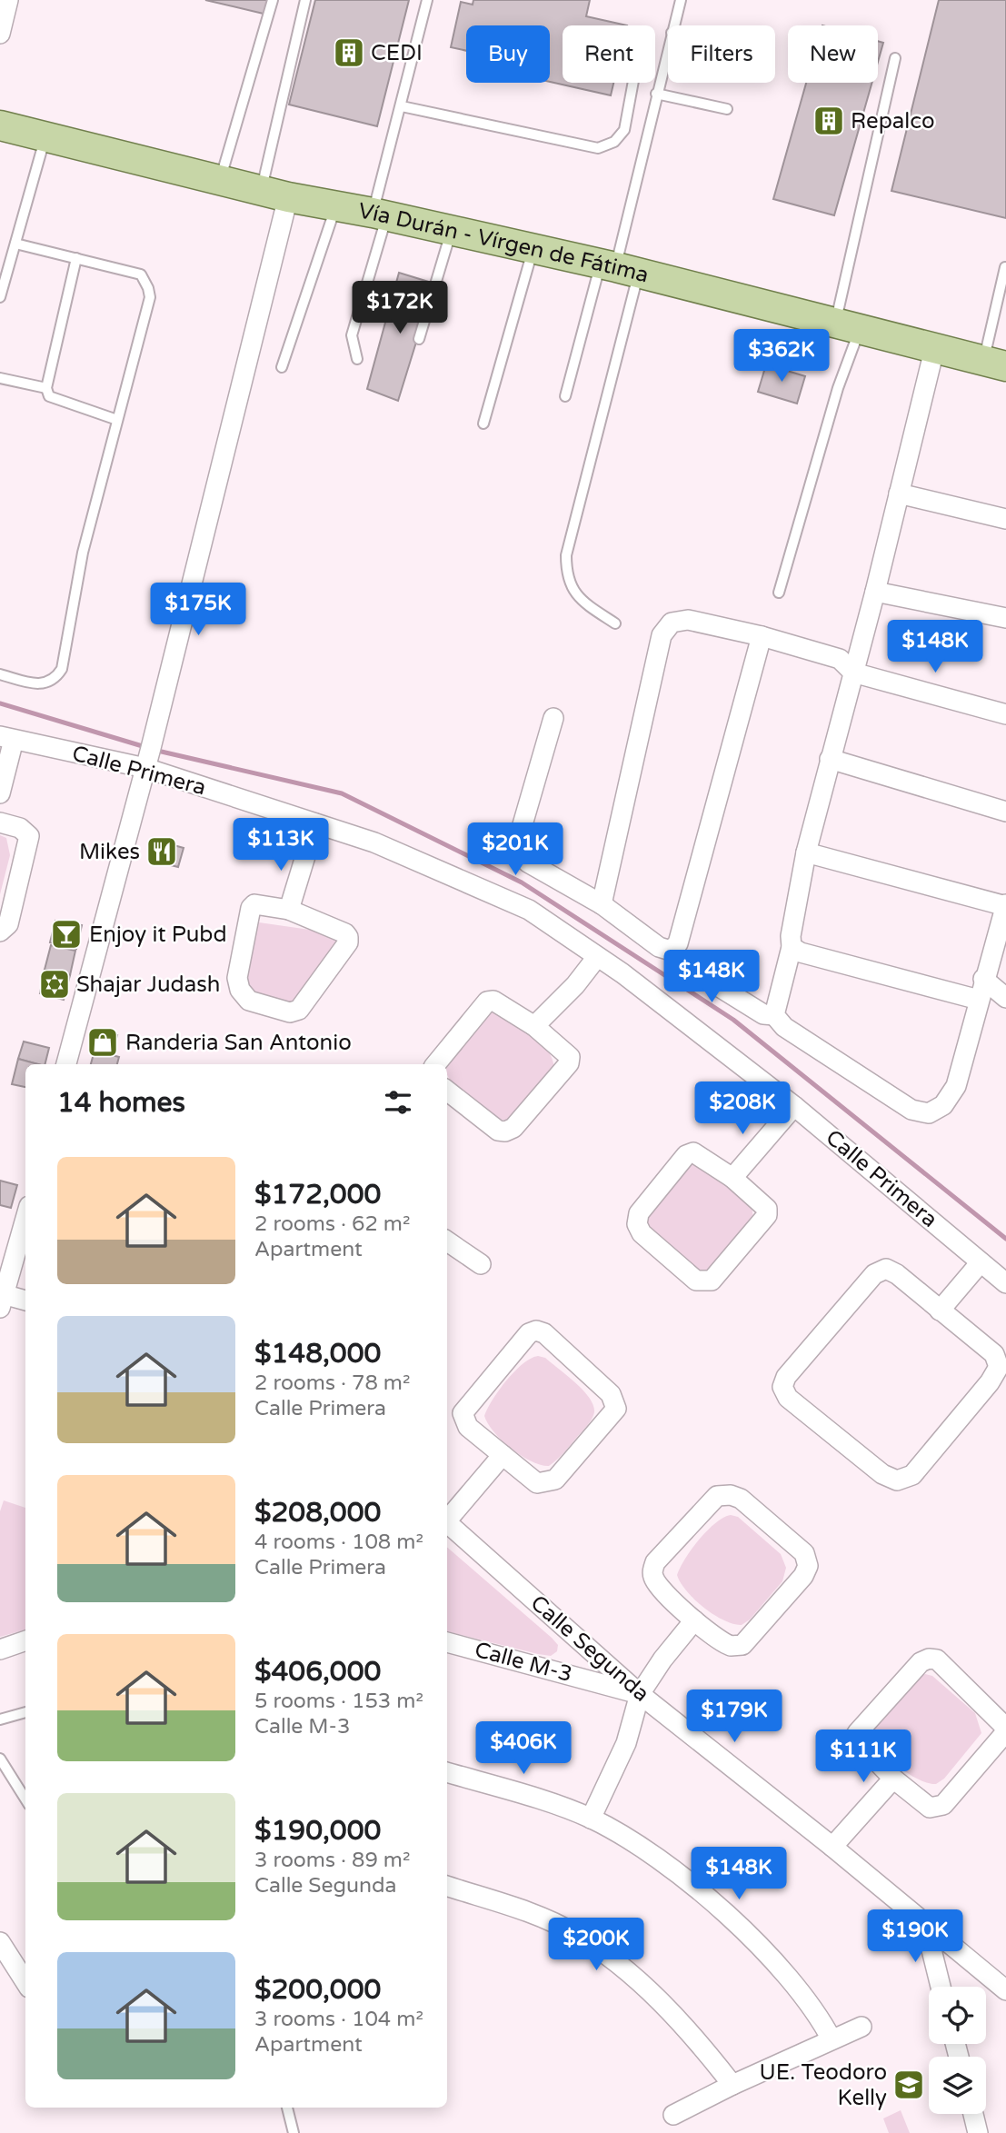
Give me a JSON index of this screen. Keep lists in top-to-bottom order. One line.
{"streets":{"main road":["Vía Durán - Vírgen de Fátima"],"street":["Calle Primera","Calle Segunda","Calle M-3"]},"crossings":[["Calle Segunda","Calle M-3"]],"places":{"building":["CEDI","Repalco"],"restaurant":["Mikes"],"bar":["Enjoy it Pubd"],"synagogue":["Shajar Judash"],"shop":["Randeria San Antonio"],"school or university":["UE. Teodoro Kelly"]},"page":{"chip":["Buy","Rent","Filters","New"],"price":["$172K","$362K","$175K","$148K","$113K","$201K","$148K","$208K","$179K","$406K","$111K","$148K","$190K","$200K"],"heading":"14 homes","list":[{"name":"$172,000","note":"2 rooms · 62 m² · Apartment"},{"name":"$148,000","note":"2 rooms · 78 m² · Calle Primera"},{"name":"$208,000","note":"4 rooms · 108 m² · Calle Primera"},{"name":"$406,000","note":"5 rooms · 153 m² · Calle M-3"},{"name":"$190,000","note":"3 rooms · 89 m² · Calle Segunda"},{"name":"$200,000","note":"3 rooms · 104 m² · Apartment"}]}}
